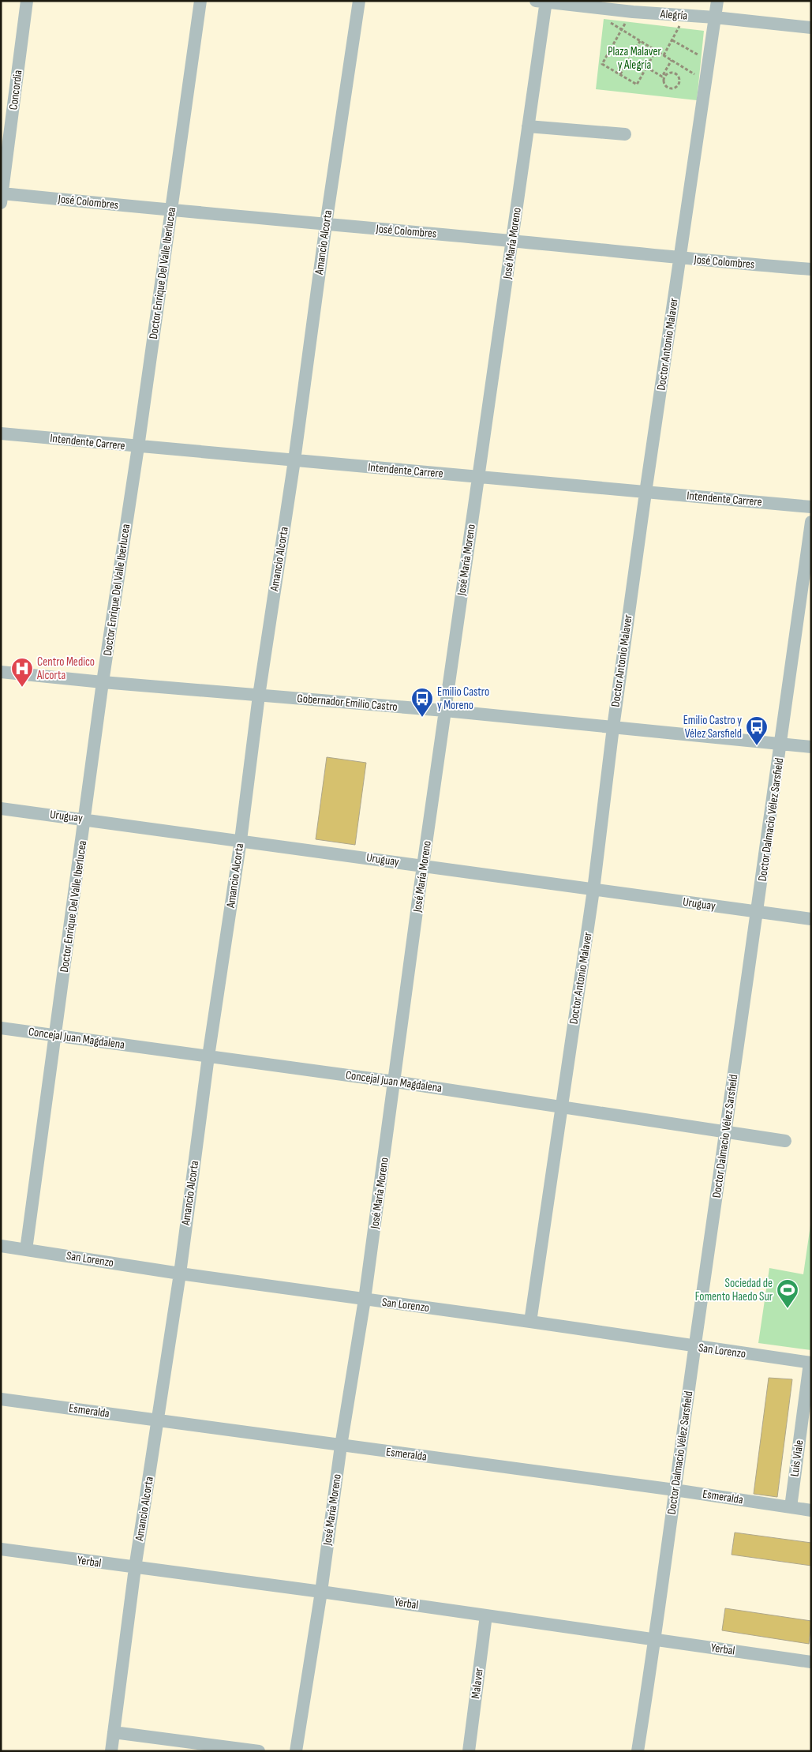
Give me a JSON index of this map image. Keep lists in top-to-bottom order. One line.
{"streets":{"street":["Alegría","Concordia","José Colombres","Amancio Alcorta","José María Moreno","Doctor Enrique Del Valle Iberlucea","Doctor Antonio Malaver","Intendente Carrere","Gobernador Emilio Castro","Uruguay","Doctor Dalmacio Vélez Sarsfield","Concejal Juan Magdalena","San Lorenzo","Esmeralda","Luis Viale","Yerbal","Malaver"]},"crossings":[["Alegría","José María Moreno"],["Alegría","Doctor Antonio Malaver"],["Concordia","José Colombres"],["José Colombres","Amancio Alcorta"],["José Colombres","José María Moreno"],["José Colombres","Doctor Enrique Del Valle Iberlucea"],["José Colombres","Doctor Antonio Malaver"],["Amancio Alcorta","Intendente Carrere"],["Amancio Alcorta","Gobernador Emilio Castro"],["Amancio Alcorta","Uruguay"],["Amancio Alcorta","Concejal Juan Magdalena"],["Amancio Alcorta","San Lorenzo"],["Amancio Alcorta","Esmeralda"],["Amancio Alcorta","Yerbal"],["José María Moreno","Intendente Carrere"],["José María Moreno","Gobernador Emilio Castro"],["José María Moreno","Uruguay"],["José María Moreno","Concejal Juan Magdalena"],["José María Moreno","San Lorenzo"],["José María Moreno","Esmeralda"],["José María Moreno","Yerbal"],["Doctor Enrique Del Valle Iberlucea","Intendente Carrere"],["Doctor Enrique Del Valle Iberlucea","Gobernador Emilio Castro"],["Doctor Enrique Del Valle Iberlucea","Uruguay"],["Doctor Enrique Del Valle Iberlucea","Concejal Juan Magdalena"],["Doctor Enrique Del Valle Iberlucea","San Lorenzo"],["Doctor Antonio Malaver","Intendente Carrere"],["Doctor Antonio Malaver","Gobernador Emilio Castro"],["Doctor Antonio Malaver","Uruguay"],["Doctor Antonio Malaver","Concejal Juan Magdalena"],["Doctor Antonio Malaver","San Lorenzo"],["Gobernador Emilio Castro","Doctor Dalmacio Vélez Sarsfield"],["Uruguay","Doctor Dalmacio Vélez Sarsfield"],["Doctor Dalmacio Vélez Sarsfield","Concejal Juan Magdalena"],["Doctor Dalmacio Vélez Sarsfield","San Lorenzo"],["Doctor Dalmacio Vélez Sarsfield","Esmeralda"],["Doctor Dalmacio Vélez Sarsfield","Yerbal"],["San Lorenzo","Luis Viale"],["Esmeralda","Luis Viale"],["Yerbal","Malaver"]],"parks":["Plaza Malaver y Alegría"],"places":{"hospital":["Centro Medico Alcorta"],"bus stop":["Emilio Castro y Moreno","Emilio Castro y Vélez Sarsfield"],"sports":["Sociedad de Fomento Haedo Sur"]}}
